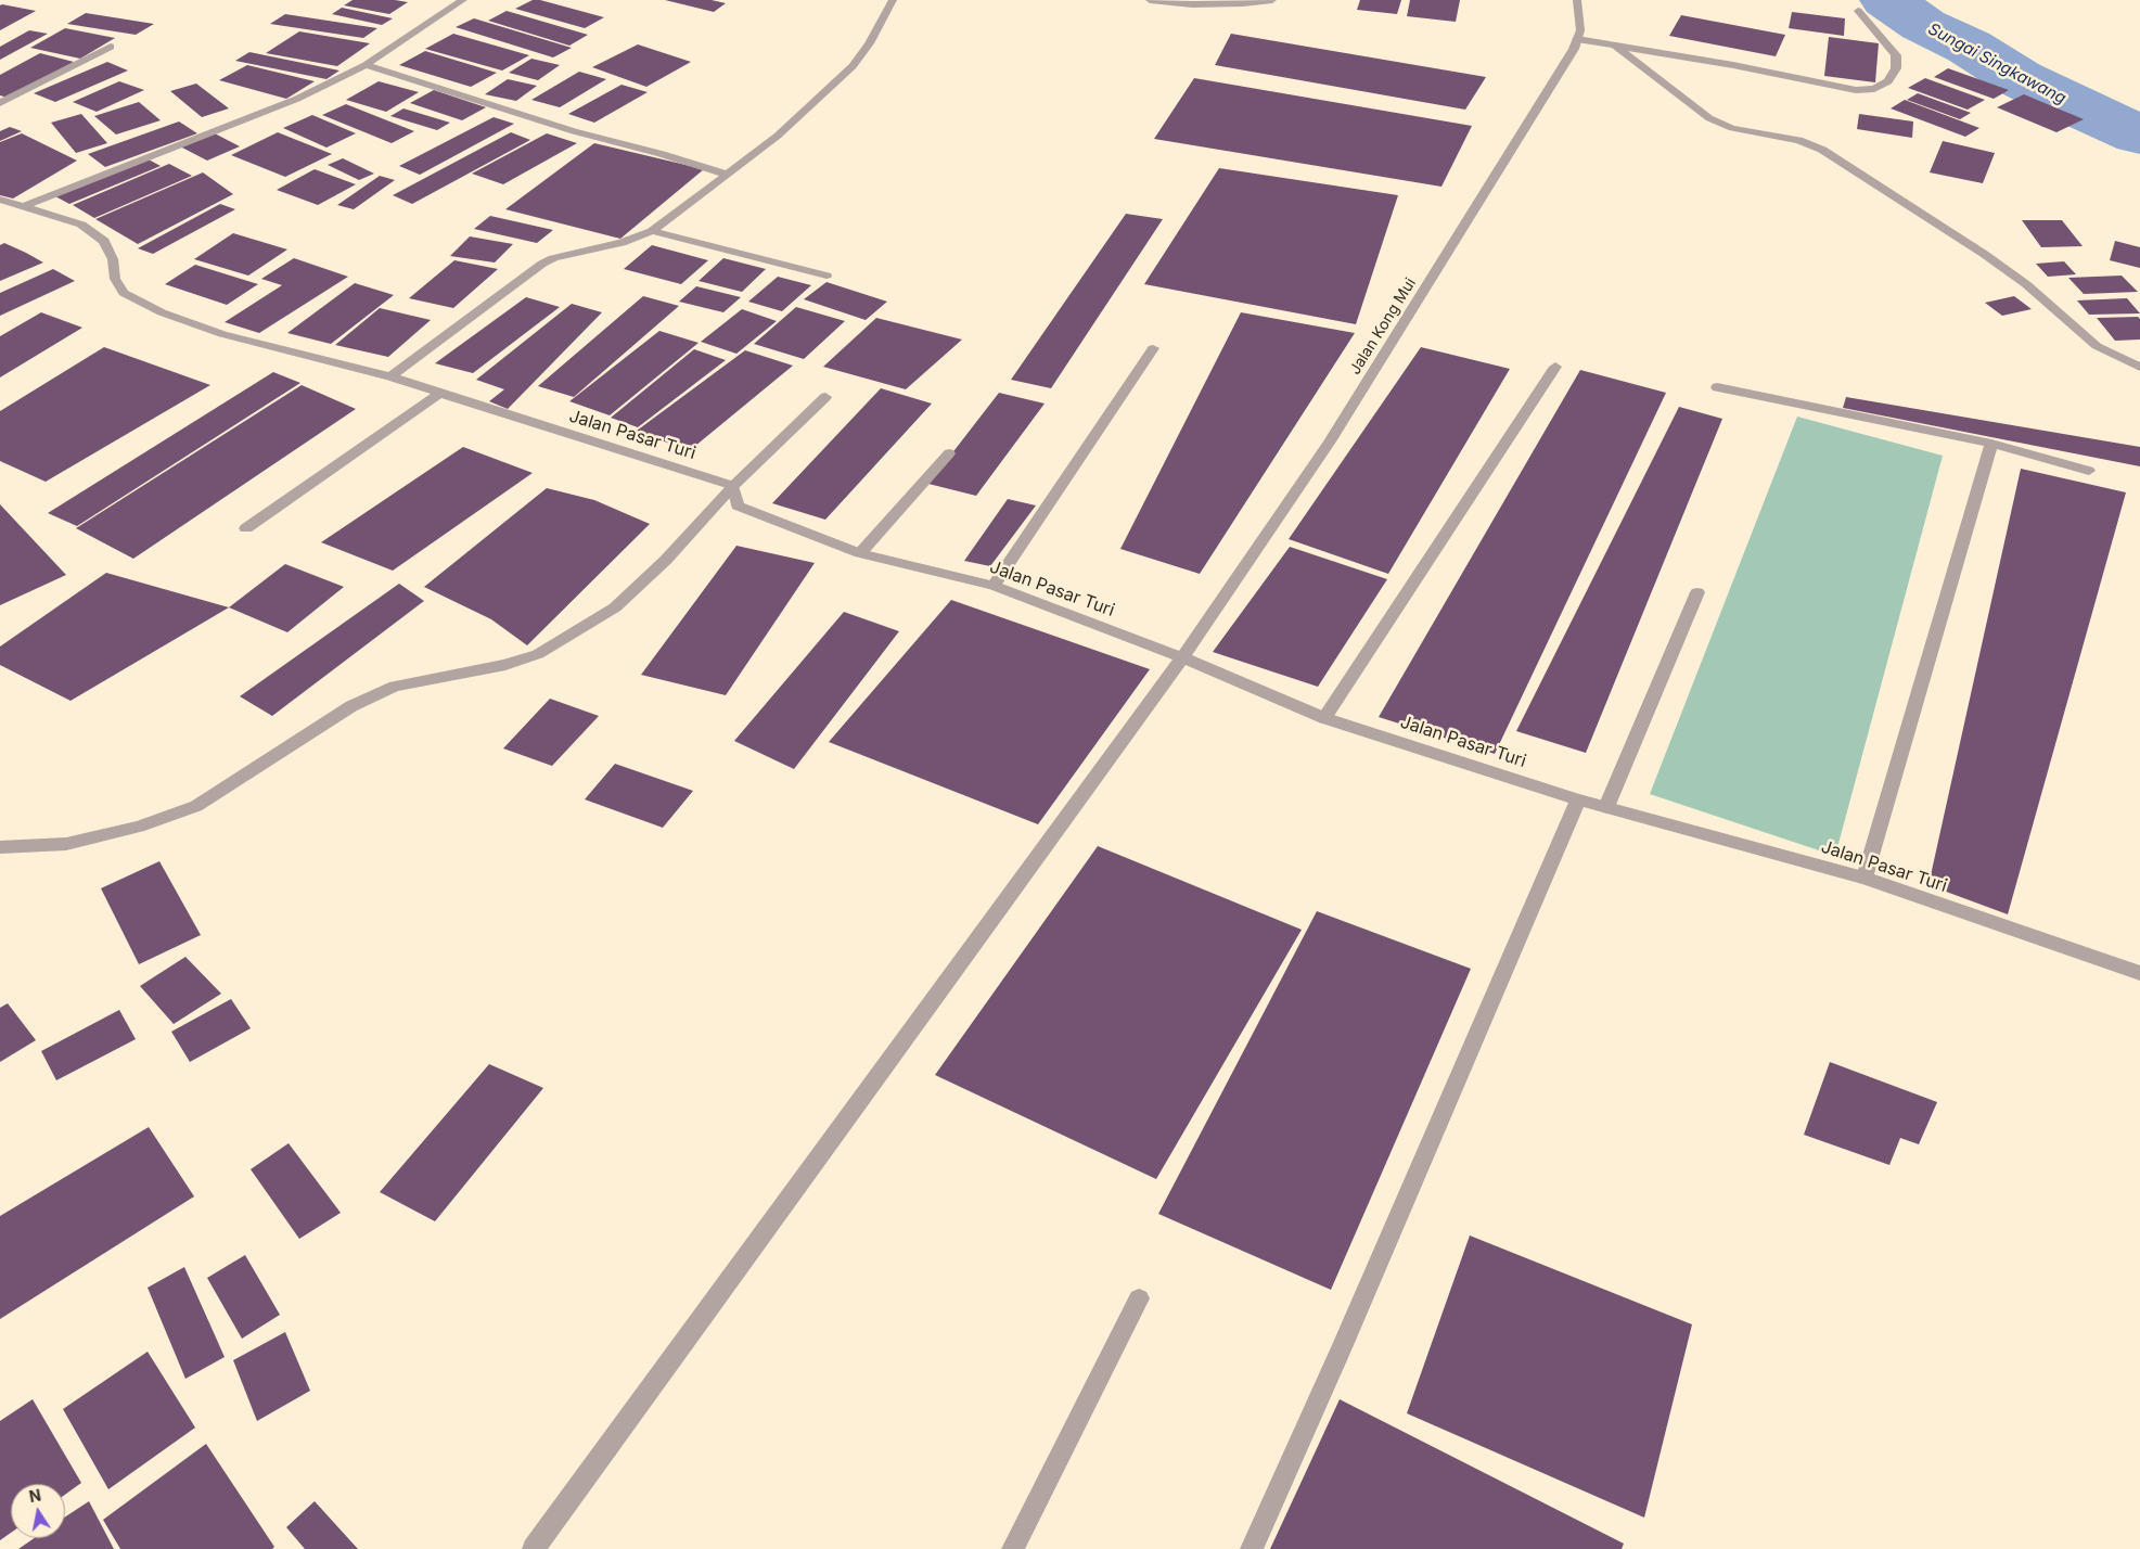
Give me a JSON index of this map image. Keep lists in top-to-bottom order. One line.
{"streets":{"street":["Jalan Kong Mui","Jalan Pasar Turi"]},"crossings":[["Jalan Kong Mui","Jalan Pasar Turi"]],"water":["Sungai Singkawang"],"north":"top"}
